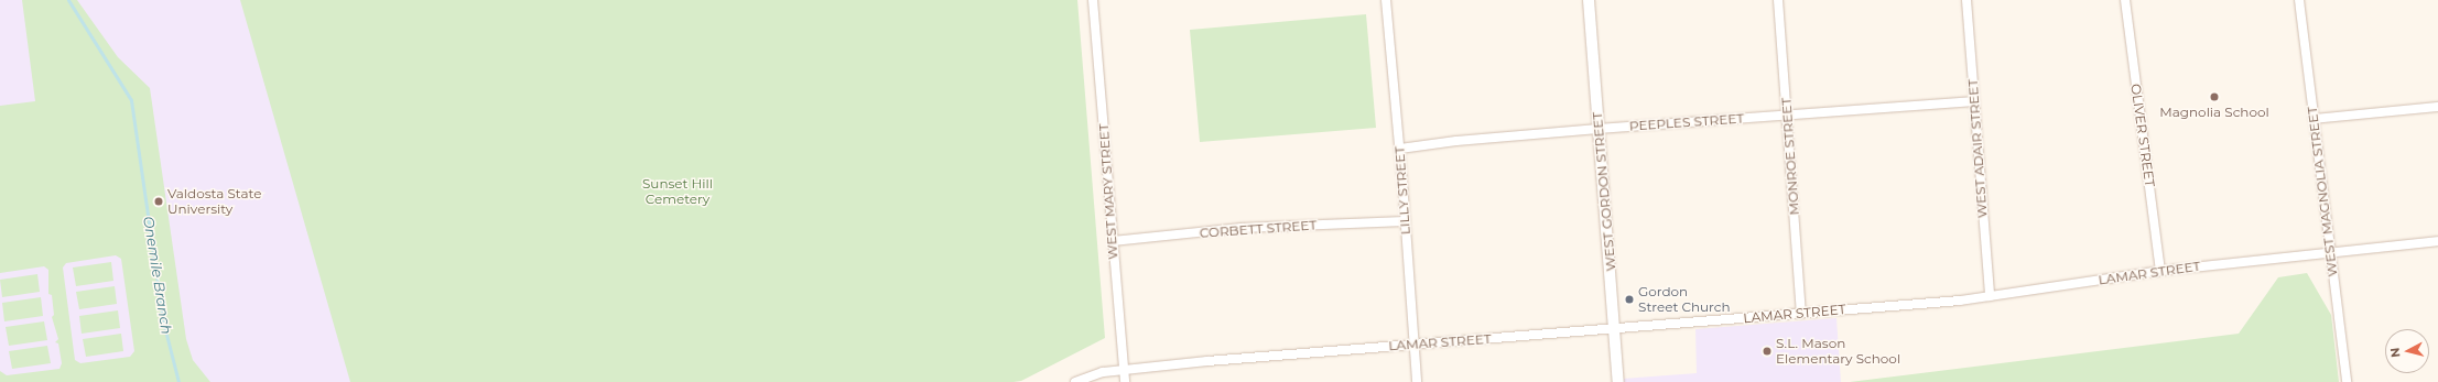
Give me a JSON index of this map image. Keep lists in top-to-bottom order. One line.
{"streets":{"street":["PEEPLES STREET","OLIVER STREET","WEST ADAIR STREET","MONROE STREET","LILLY STREET","WEST MARY STREET","WEST GORDON STREET","WEST MAGNOLIA STREET","CORBETT STREET","LAMAR STREET"]},"crossings":[["PEEPLES STREET","WEST ADAIR STREET"],["PEEPLES STREET","MONROE STREET"],["PEEPLES STREET","LILLY STREET"],["PEEPLES STREET","WEST GORDON STREET"],["OLIVER STREET","LAMAR STREET"],["WEST ADAIR STREET","LAMAR STREET"],["MONROE STREET","LAMAR STREET"],["LILLY STREET","CORBETT STREET"],["LILLY STREET","LAMAR STREET"],["WEST MARY STREET","CORBETT STREET"],["WEST MARY STREET","LAMAR STREET"],["WEST GORDON STREET","LAMAR STREET"],["WEST MAGNOLIA STREET","LAMAR STREET"]],"water":["Onemile Branch"],"parks":["Sunset Hill Cemetery"],"places":["Magnolia School","Valdosta State University","Gordon Street Church","S.L. Mason Elementary School"],"north":"left"}
